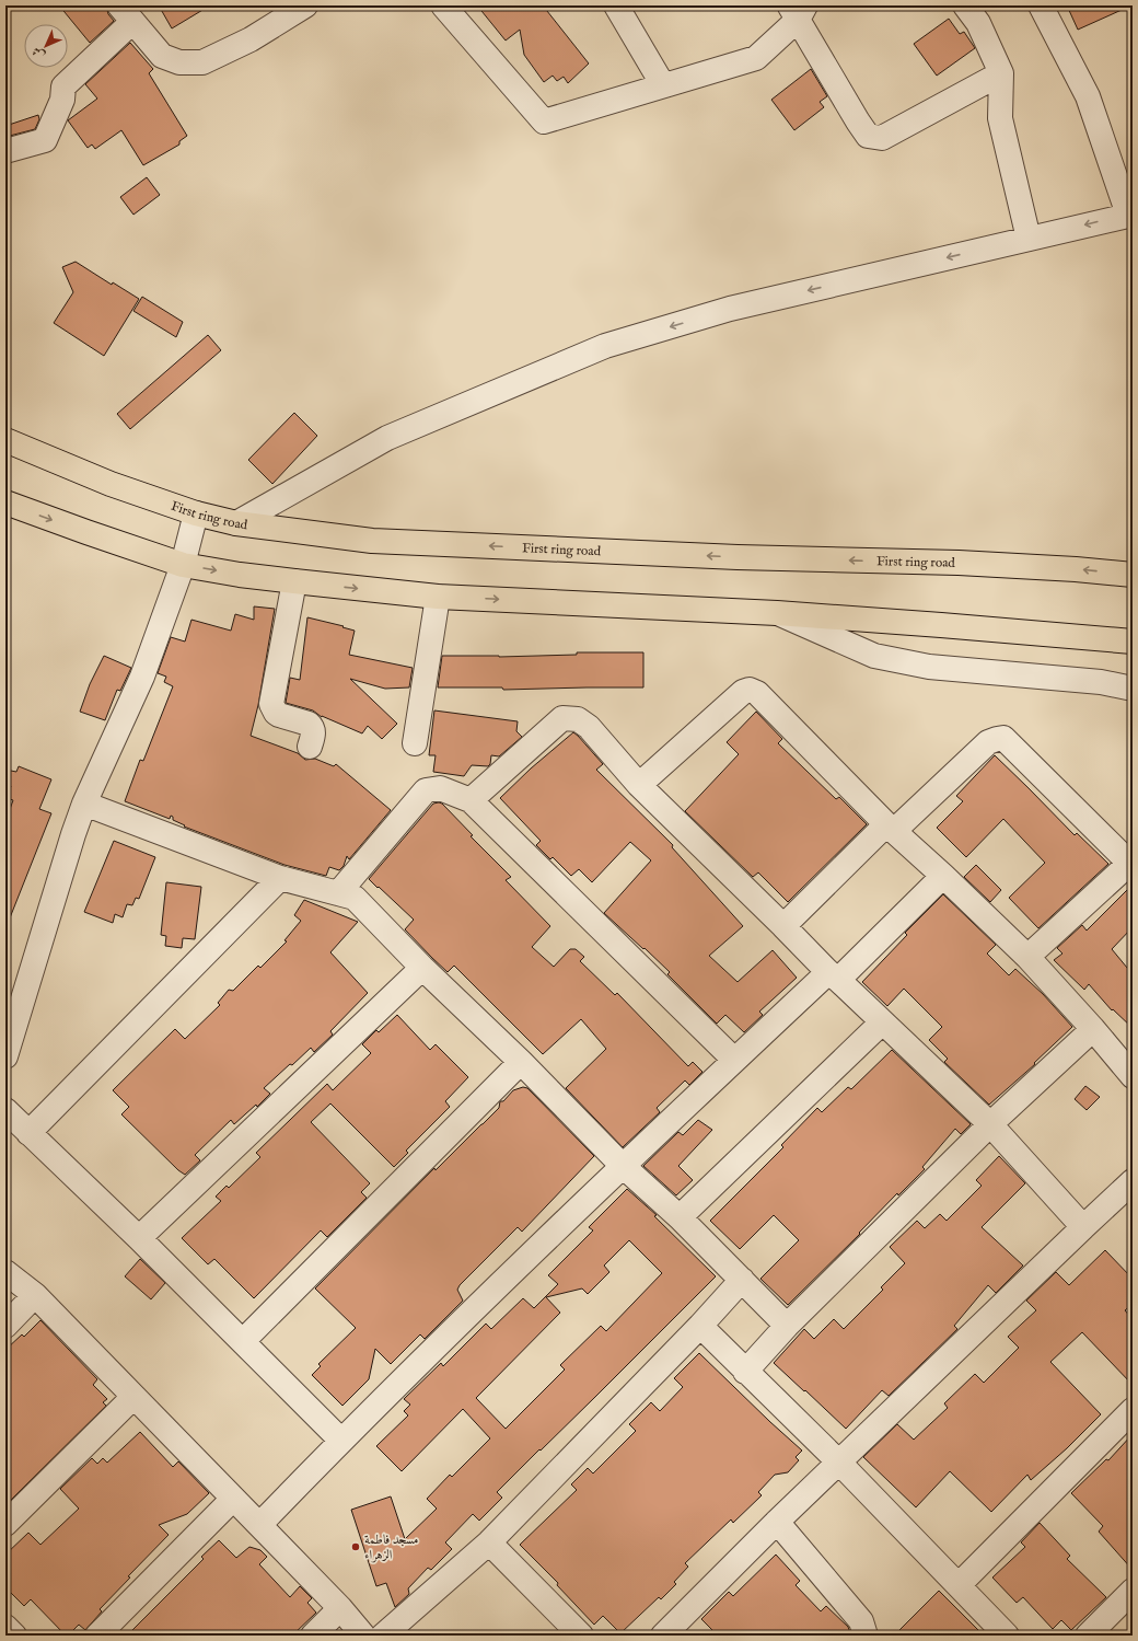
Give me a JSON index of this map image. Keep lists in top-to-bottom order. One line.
{"streets":{"main road":["First ring road"]},"places":["مسجد فاطمة الزهراء"],"north":"bottom left"}
